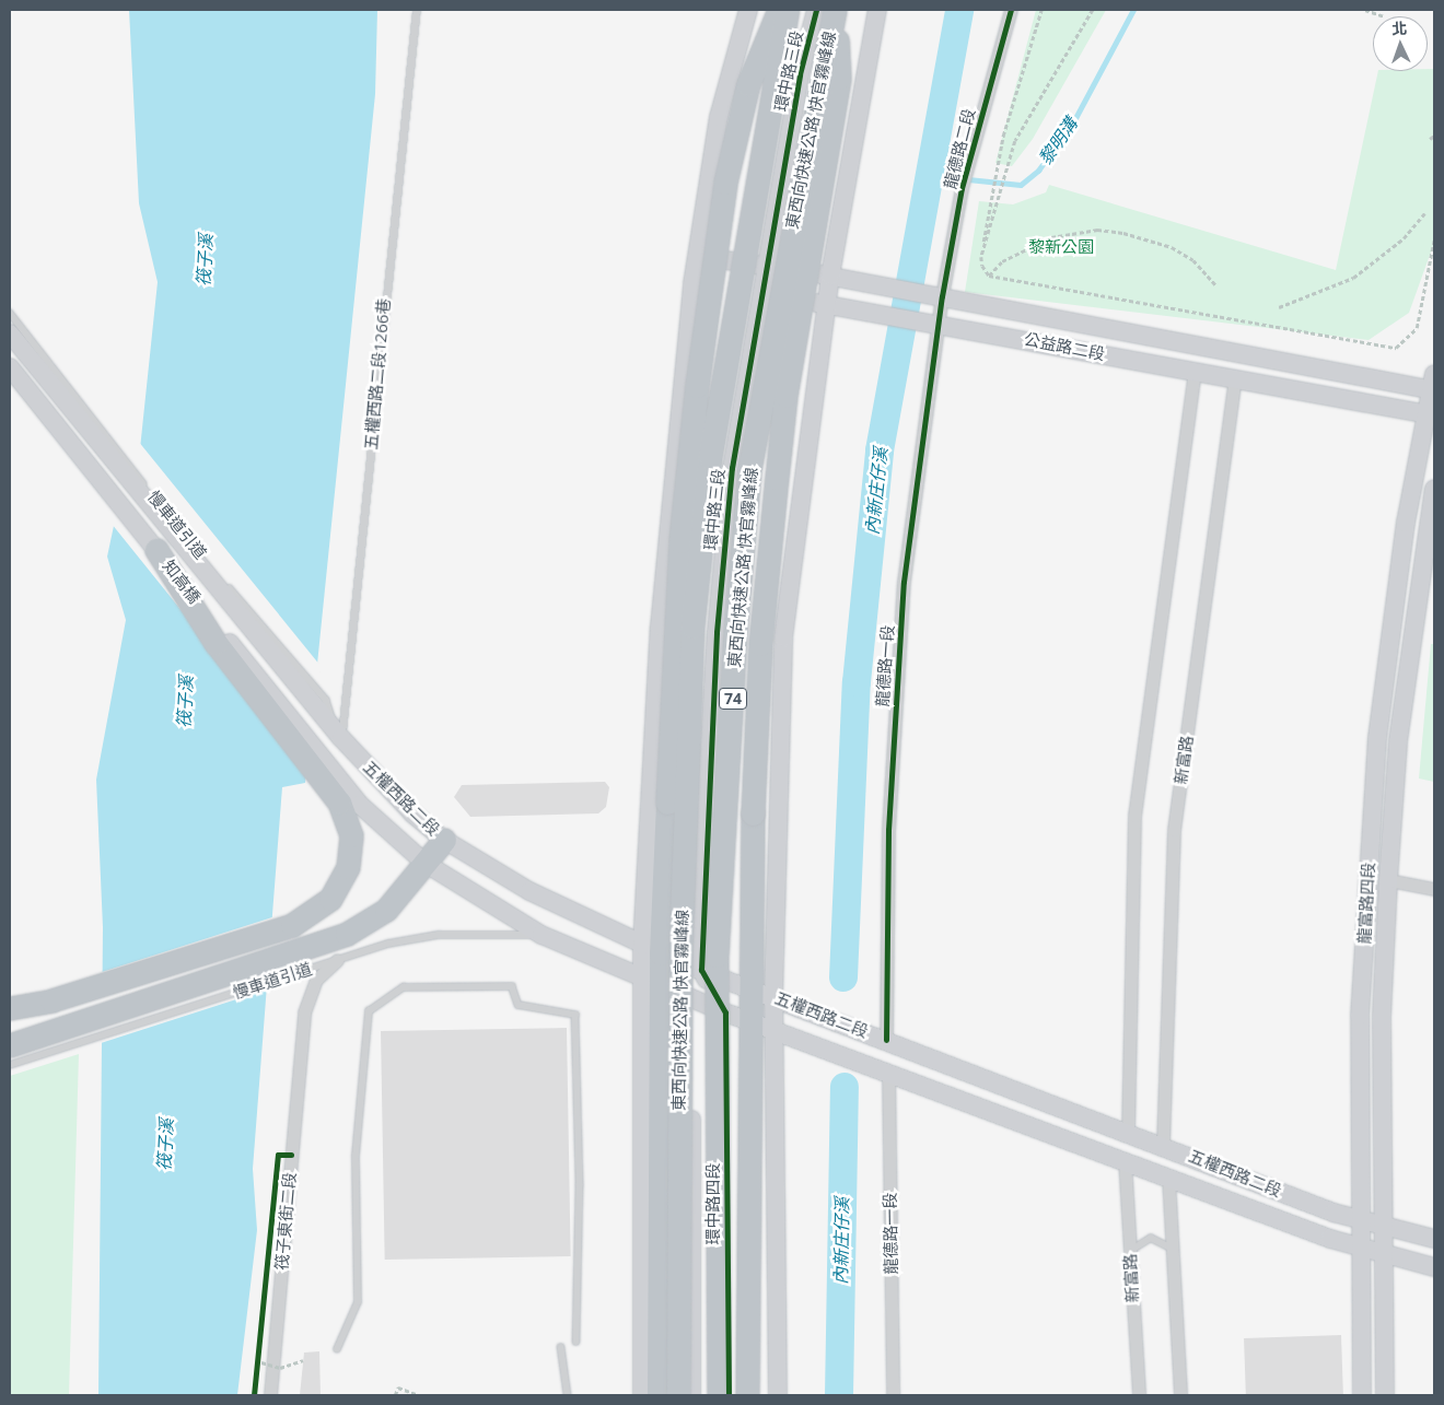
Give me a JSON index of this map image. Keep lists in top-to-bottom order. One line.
{"streets":{"highway":["東西向快速公路 快官霧峰線","74"],"street":["環中路三段","龍德路二段","公益路二段","知高橋","龍德路一段","新富路","五權西路二段","龍富路四段","環中路四段","筏子東街二段"],"lane":["五權西路二段1266巷","慢車道引道"]},"crossings":[["環中路三段","公益路二段"],["環中路三段","五權西路二段"],["環中路三段","環中路四段"],["龍德路二段","公益路二段"],["龍德路二段","龍德路一段"],["公益路二段","龍德路一段"],["公益路二段","新富路"],["公益路二段","龍富路四段"],["五權西路二段1266巷","慢車道引道"],["五權西路二段1266巷","五權西路二段"],["慢車道引道","知高橋"],["慢車道引道","五權西路二段"],["慢車道引道","筏子東街二段"],["知高橋","五權西路二段"],["龍德路一段","五權西路二段"],["新富路","五權西路二段"],["五權西路二段","龍富路四段"],["五權西路二段","環中路四段"]],"water":["黎明溝","筏子溪","內新庄仔溪"],"parks":["黎新公園"],"north":"top"}
